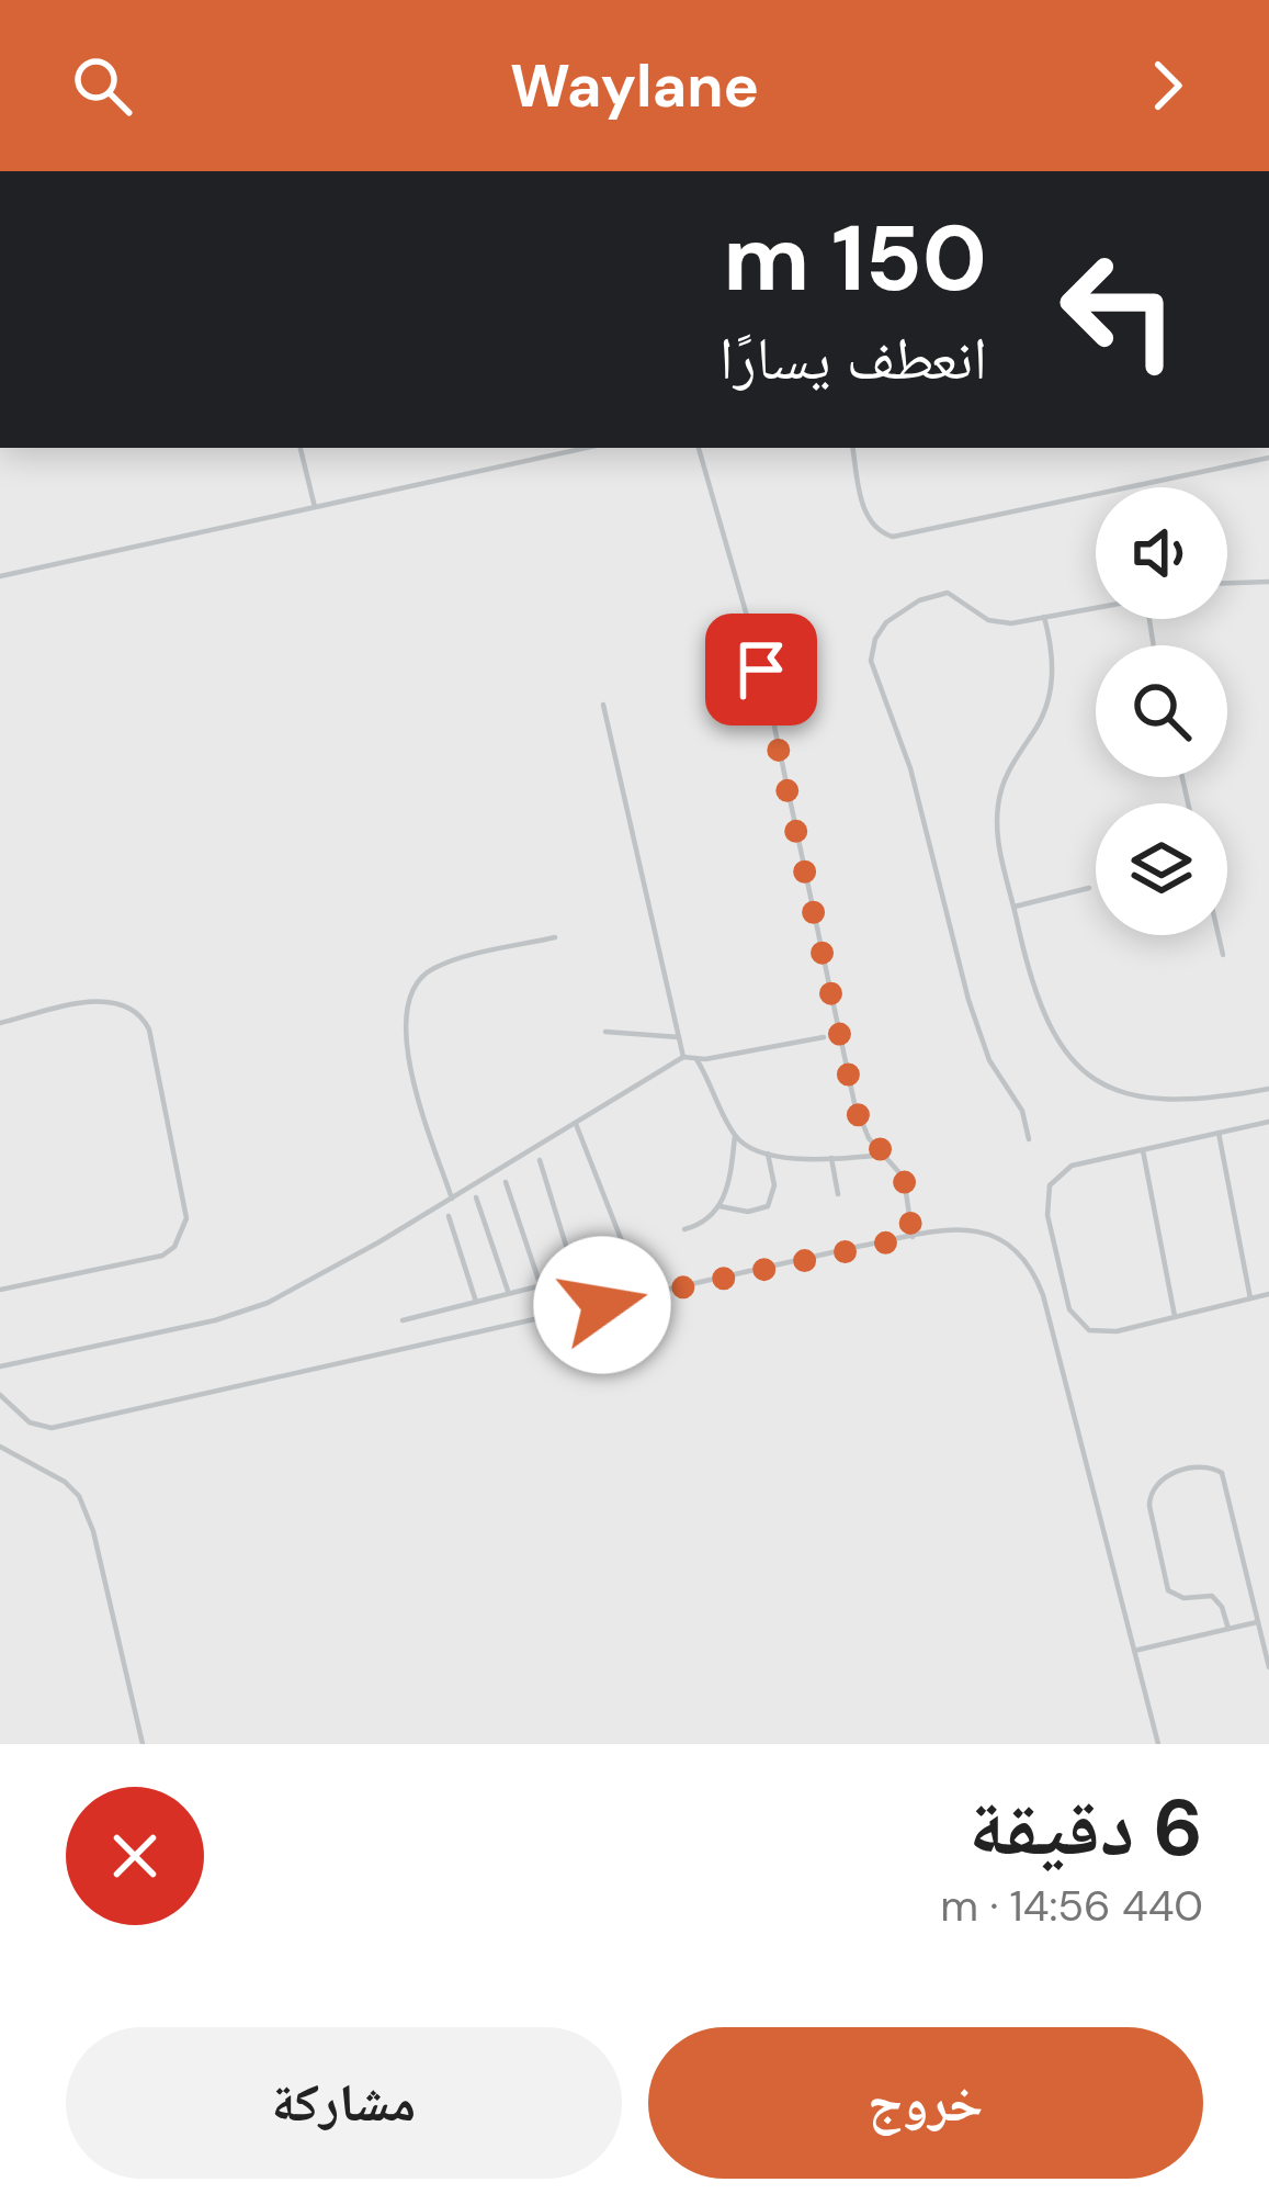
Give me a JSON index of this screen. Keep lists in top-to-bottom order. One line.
{"page":{"header":"Waylane","turn":["150 m","انعطف يسارًا"],"heading":["6 دقيقة","440 m · 14:56"],"buttons":["خروج","مشاركة"]}}
